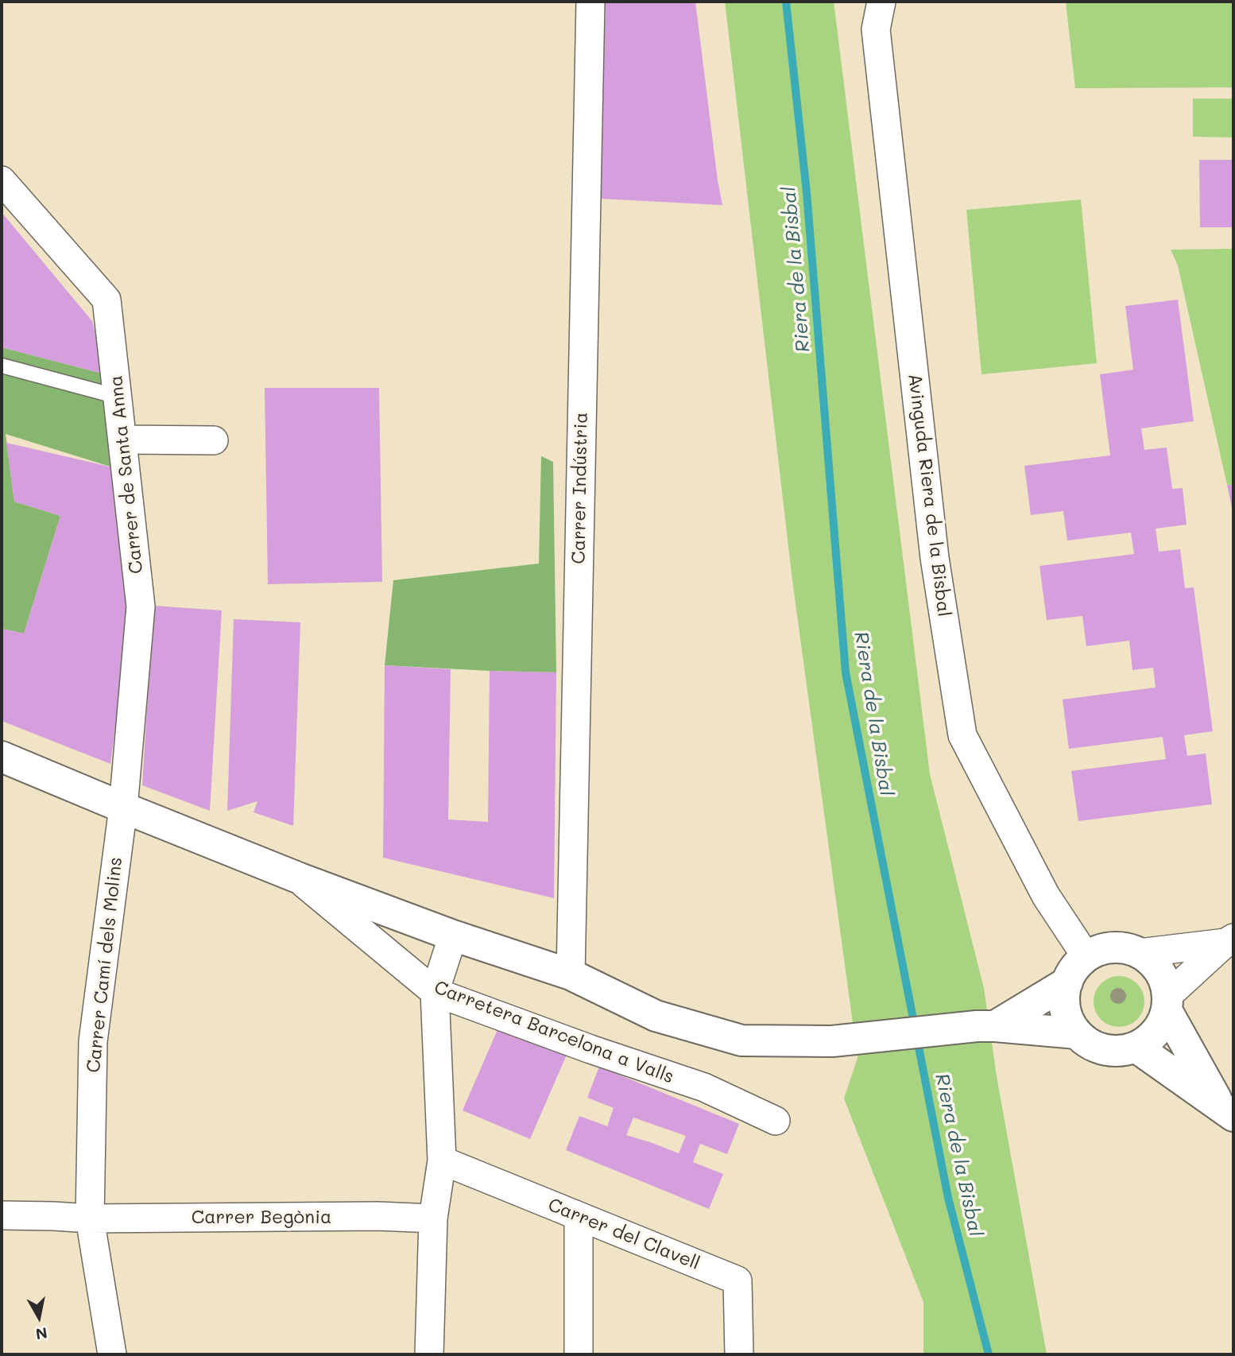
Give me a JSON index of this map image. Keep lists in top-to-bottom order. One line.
{"streets":{"street":["Carrer de Santa Anna","Carrer Indústria","Avinguda Riera de la Bisbal","Carrer Camí dels Molins","Carretera Barcelona a Valls","Carrer Begònia","Carrer del Clavell"]},"crossings":[["Carrer de Santa Anna","Carrer Camí dels Molins"],["Carrer Camí dels Molins","Carrer Begònia"]],"water":["Riera de la Bisbal"],"north":"bottom"}
